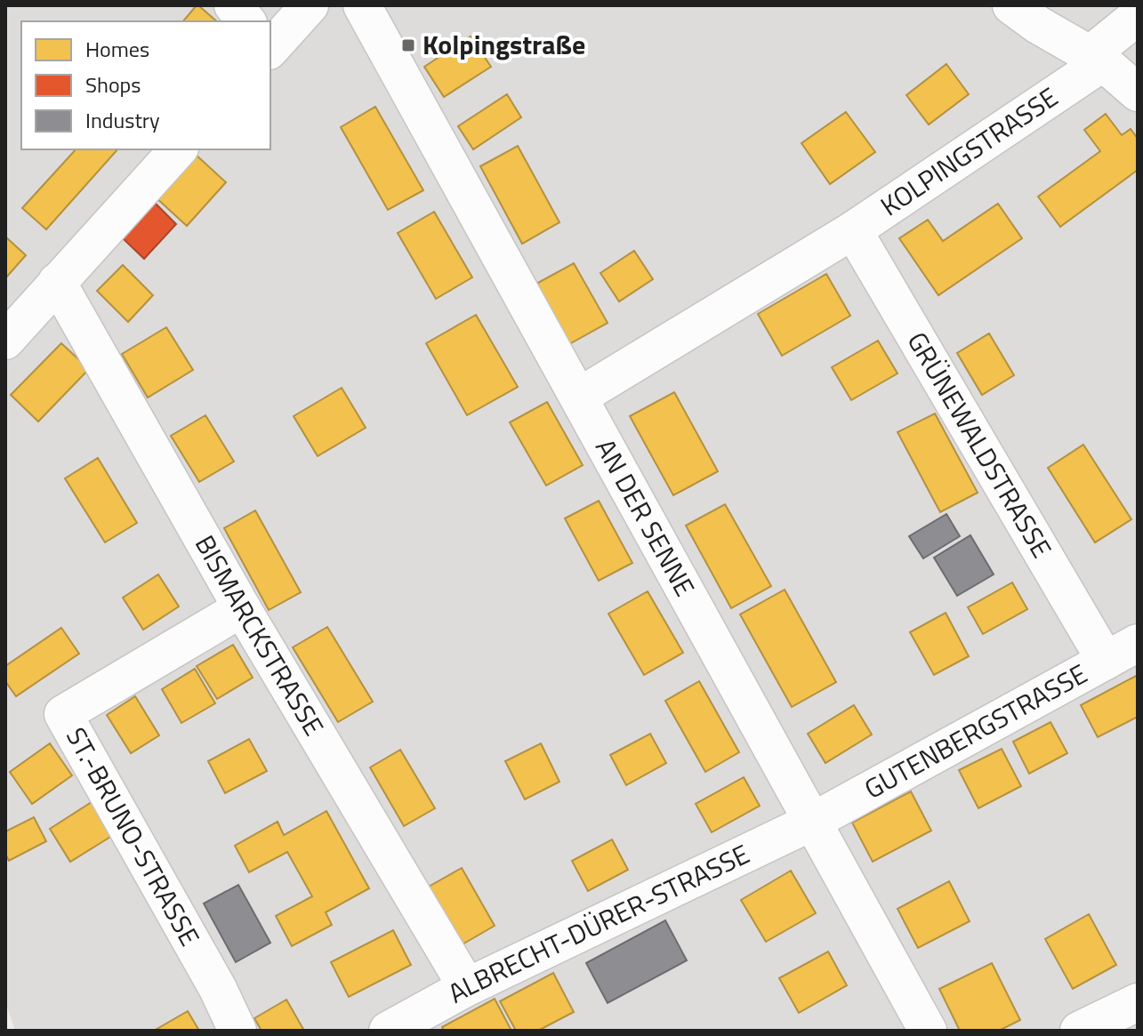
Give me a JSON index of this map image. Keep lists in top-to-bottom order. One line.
{"streets":{"street":["KOLPINGSTRASSE","GRÜNEWALDSTRASSE","AN DER SENNE","BISMARCKSTRASSE","GUTENBERGSTRASSE","ST.-BRUNO-STRASSE","ALBRECHT-DÜRER-STRASSE"]},"crossings":[["KOLPINGSTRASSE","GRÜNEWALDSTRASSE"],["KOLPINGSTRASSE","AN DER SENNE"],["GRÜNEWALDSTRASSE","GUTENBERGSTRASSE"],["AN DER SENNE","GUTENBERGSTRASSE"],["AN DER SENNE","ALBRECHT-DÜRER-STRASSE"],["BISMARCKSTRASSE","ST.-BRUNO-STRASSE"],["BISMARCKSTRASSE","ALBRECHT-DÜRER-STRASSE"],["GUTENBERGSTRASSE","ALBRECHT-DÜRER-STRASSE"]],"places":{"transit":["Kolpingstraße"]},"legend":["Homes","Shops","Industry"]}
